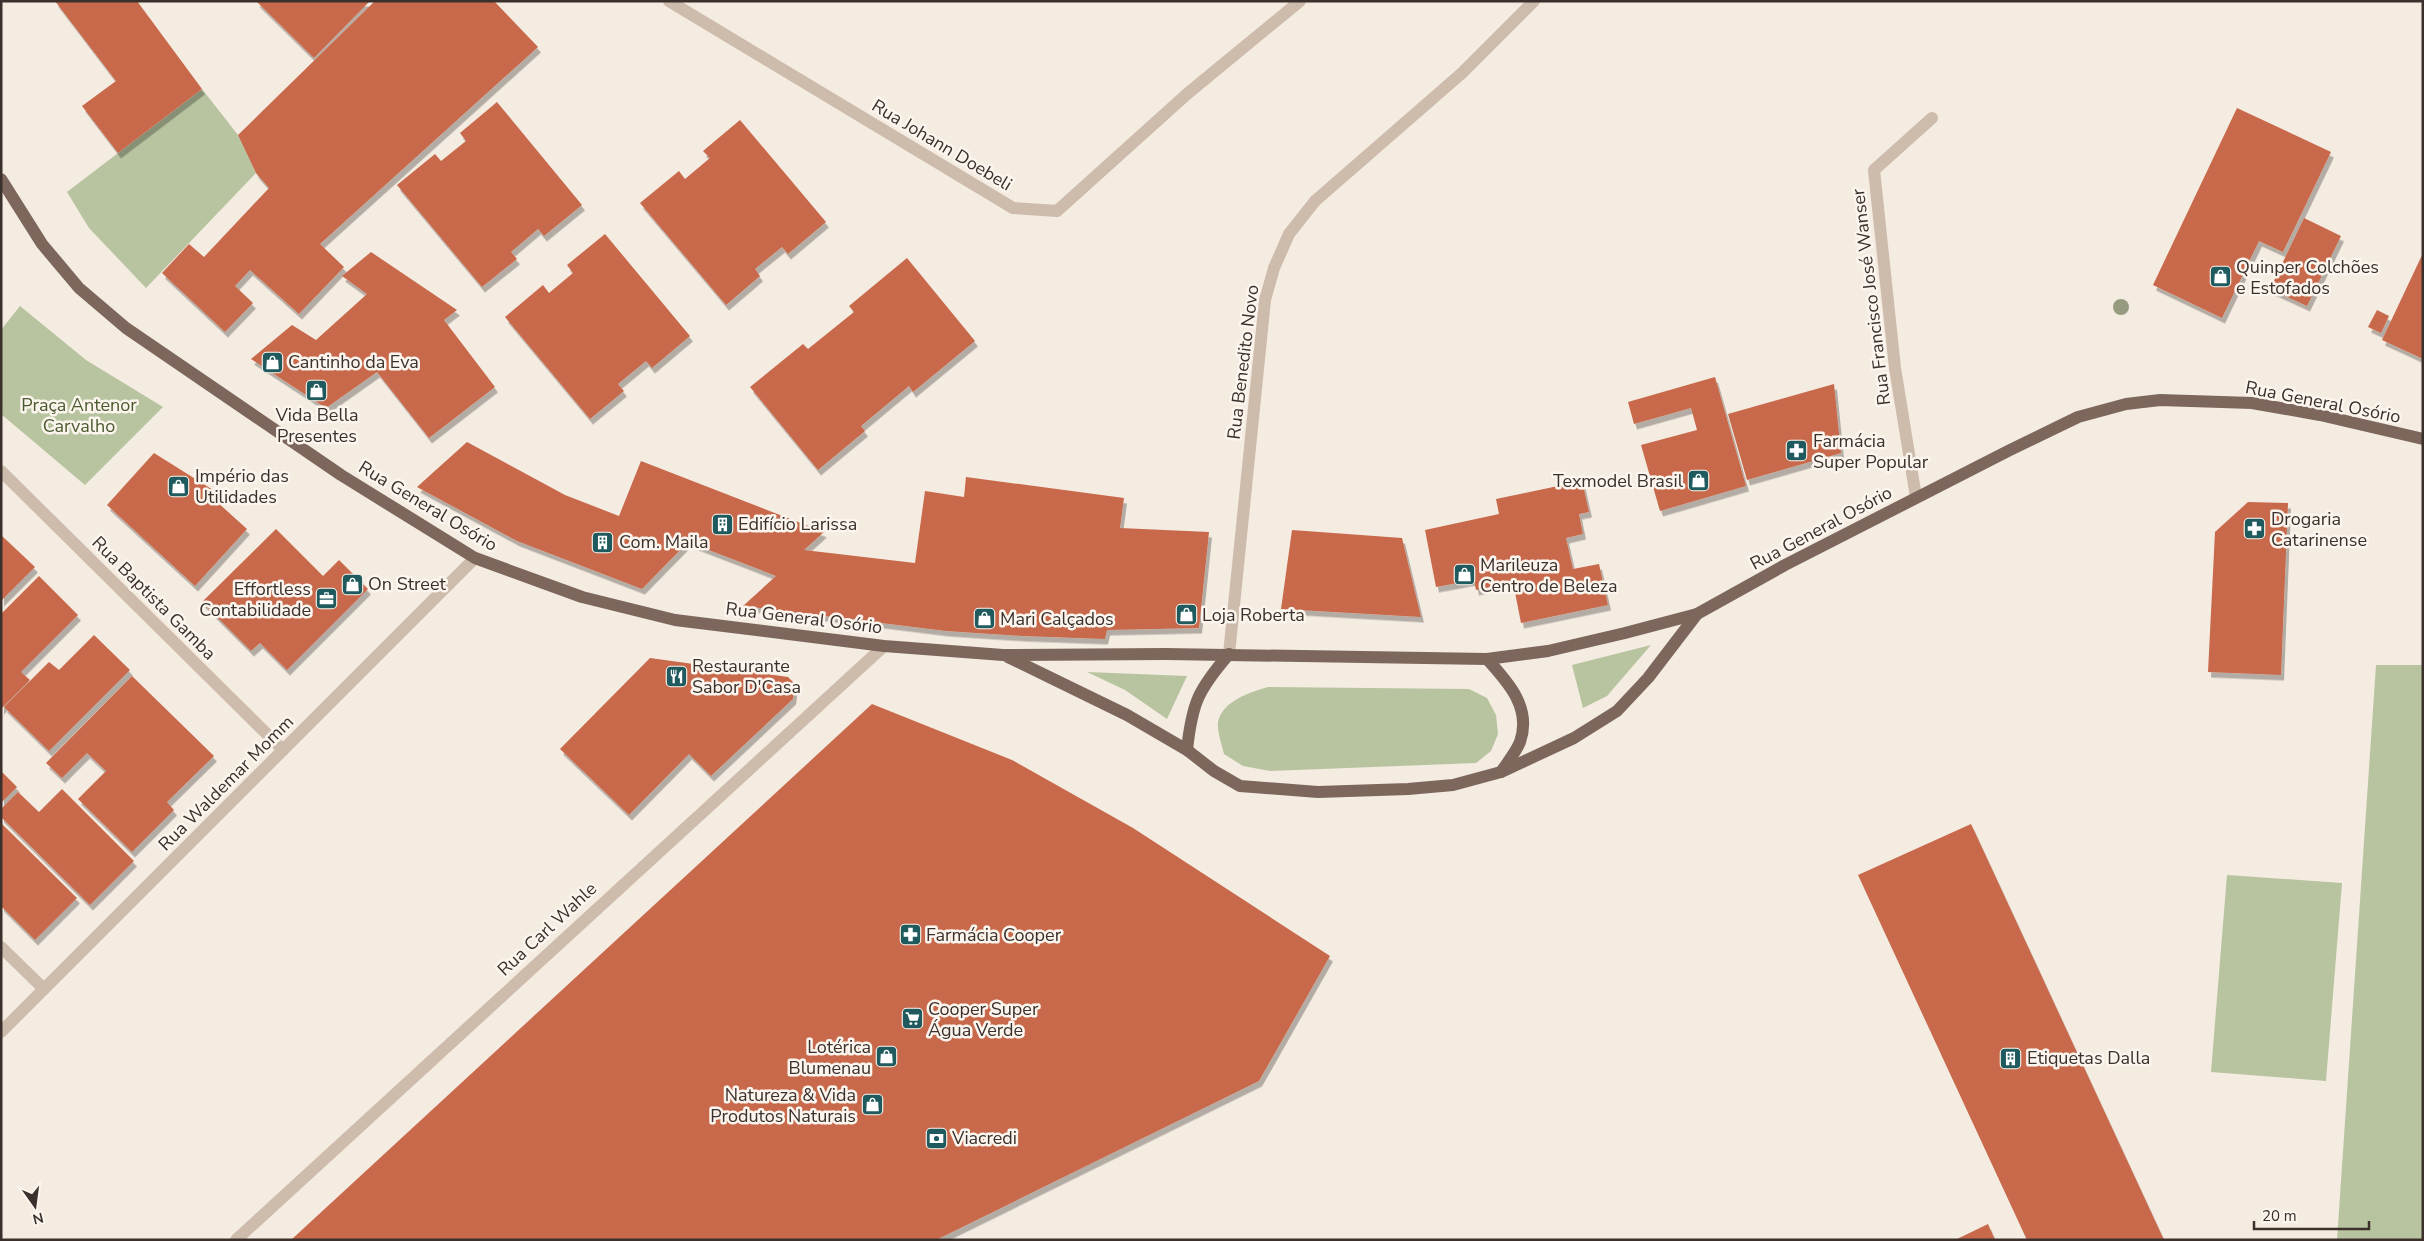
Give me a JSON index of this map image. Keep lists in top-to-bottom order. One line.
{"streets":{"main road":["Rua General Osório"],"street":["Rua Johann Doebeli","Rua Francisco José Wanser","Rua Benedito Novo","Rua Baptista Gamba","Rua Waldemar Momm","Rua Carl Wahle"]},"crossings":[["Rua Francisco José Wanser","Rua General Osório"],["Rua Benedito Novo","Rua General Osório"],["Rua General Osório","Rua Waldemar Momm"],["Rua General Osório","Rua Carl Wahle"],["Rua Baptista Gamba","Rua Waldemar Momm"]],"parks":["Praça Antenor Carvalho"],"places":{"shop":["Quinper Colchões e Estofados","Cantinho da Eva","Vida Bella Presentes","Texmodel Brasil","Império das Utilidades","Marileuza Centro de Beleza","On Street","Loja Roberta","Mari Calçados","Lotérica Blumenau","Natureza & Vida Produtos Naturais"],"pharmacy":["Farmácia Super Popular","Drogaria Catarinense","Farmácia Cooper"],"building":["Edifício Larissa","Com. Maila","Etiquetas Dalla"],"office":["Effortless Contabilidade"],"restaurant":["Restaurante Sabor D'Casa"],"supermarket":["Cooper Super Água Verde"],"bank":["Viacredi"]},"scale_bar":"20 m","north":"bottom"}
